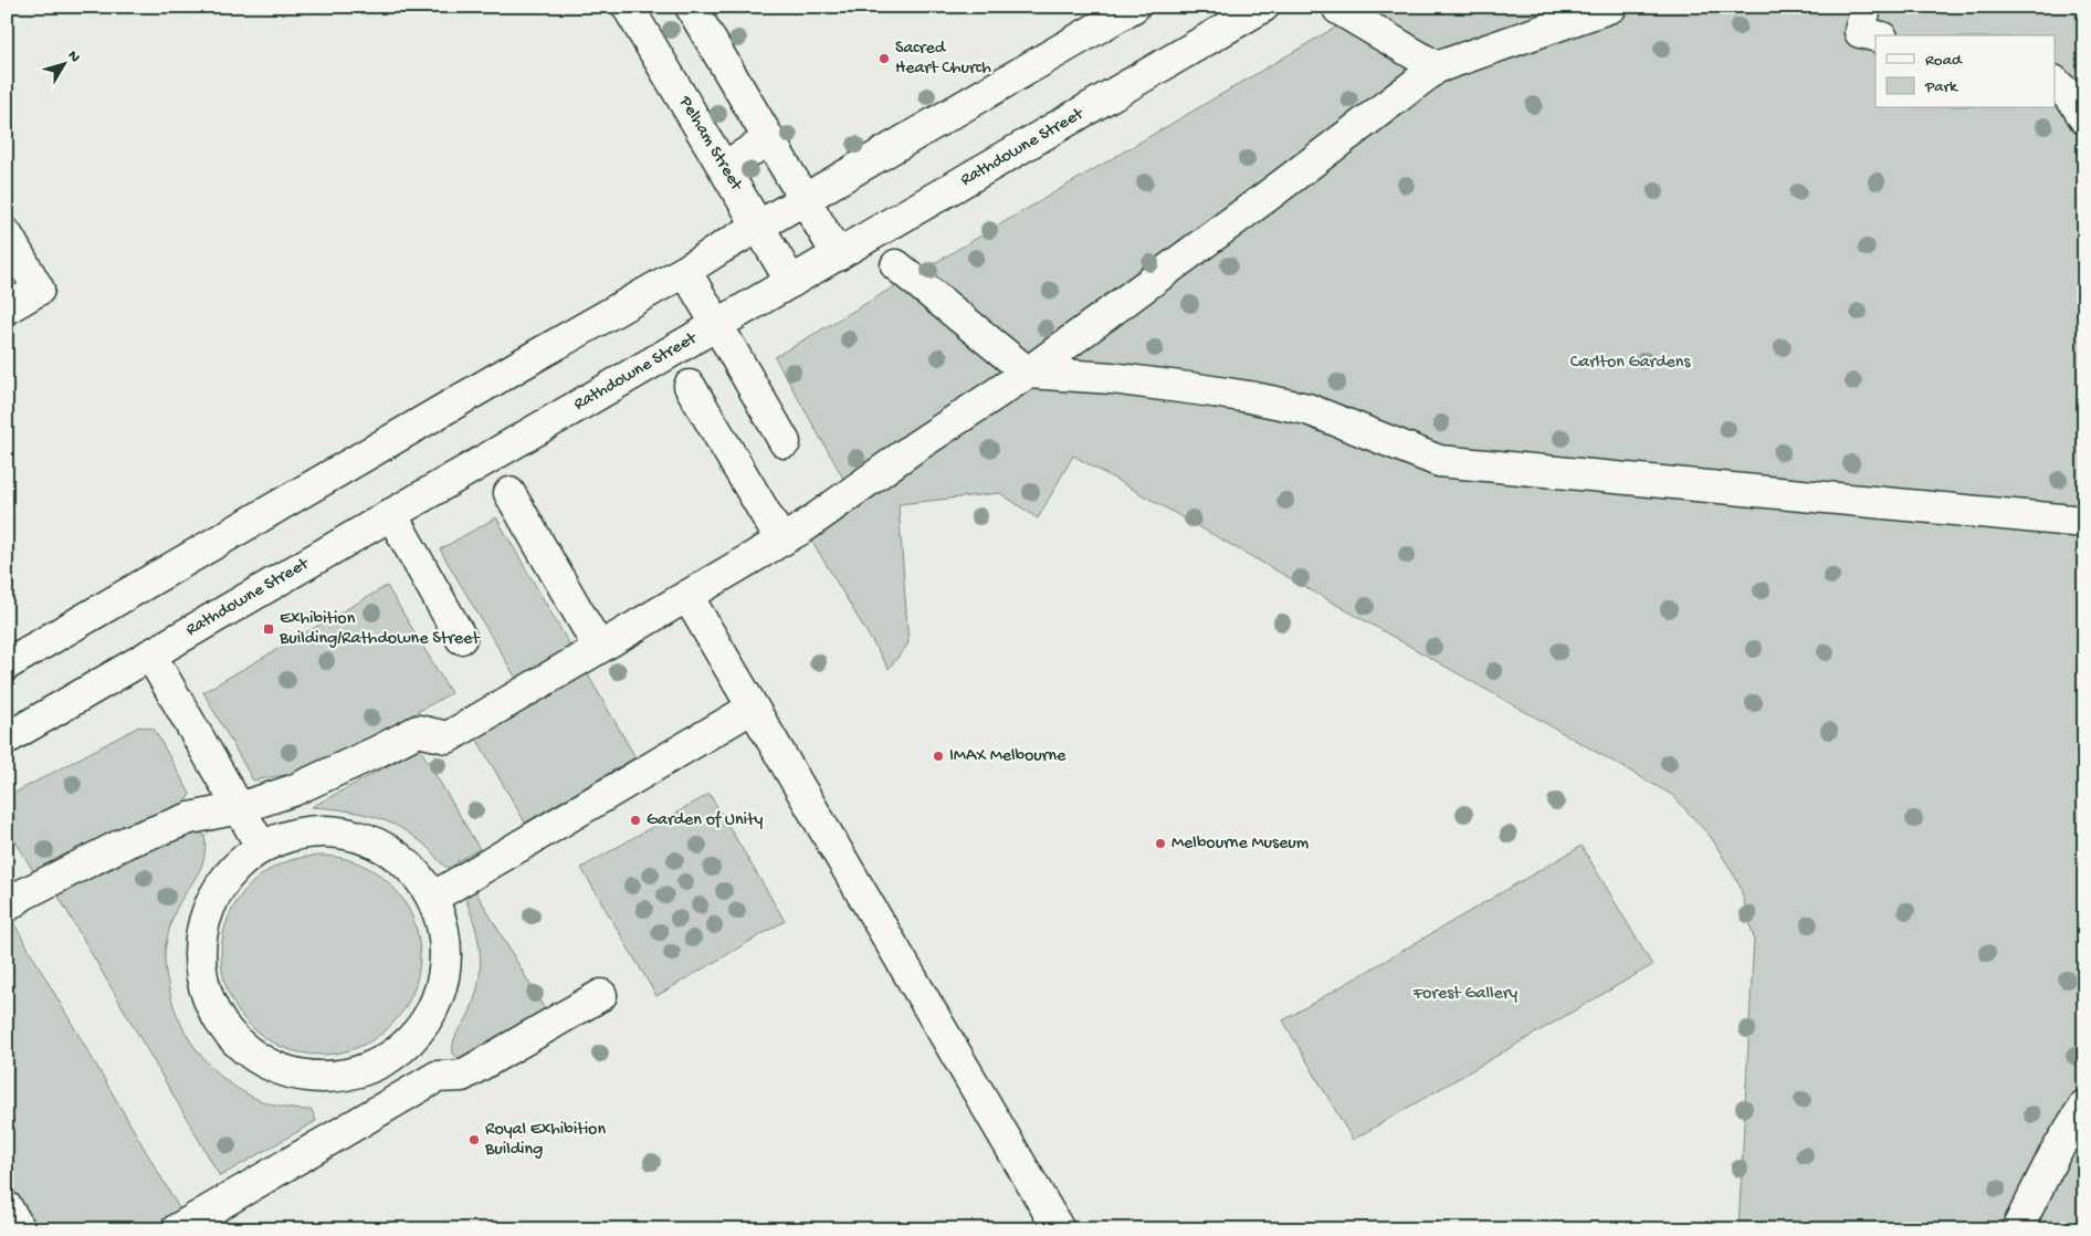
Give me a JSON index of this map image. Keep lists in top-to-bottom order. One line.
{"streets":{"street":["Pelham Street","Rathdowne Street"]},"crossings":[["Pelham Street","Rathdowne Street"]],"parks":["Carlton Gardens","Forest Gallery"],"places":{"other":["Sacred Heart Church","IMAX Melbourne","Garden of Unity","Melbourne Museum","Royal Exhibition Building"],"transit":["Exhibition Building/Rathdowne Street"]},"legend":["Road","Park"],"north":"top right"}
